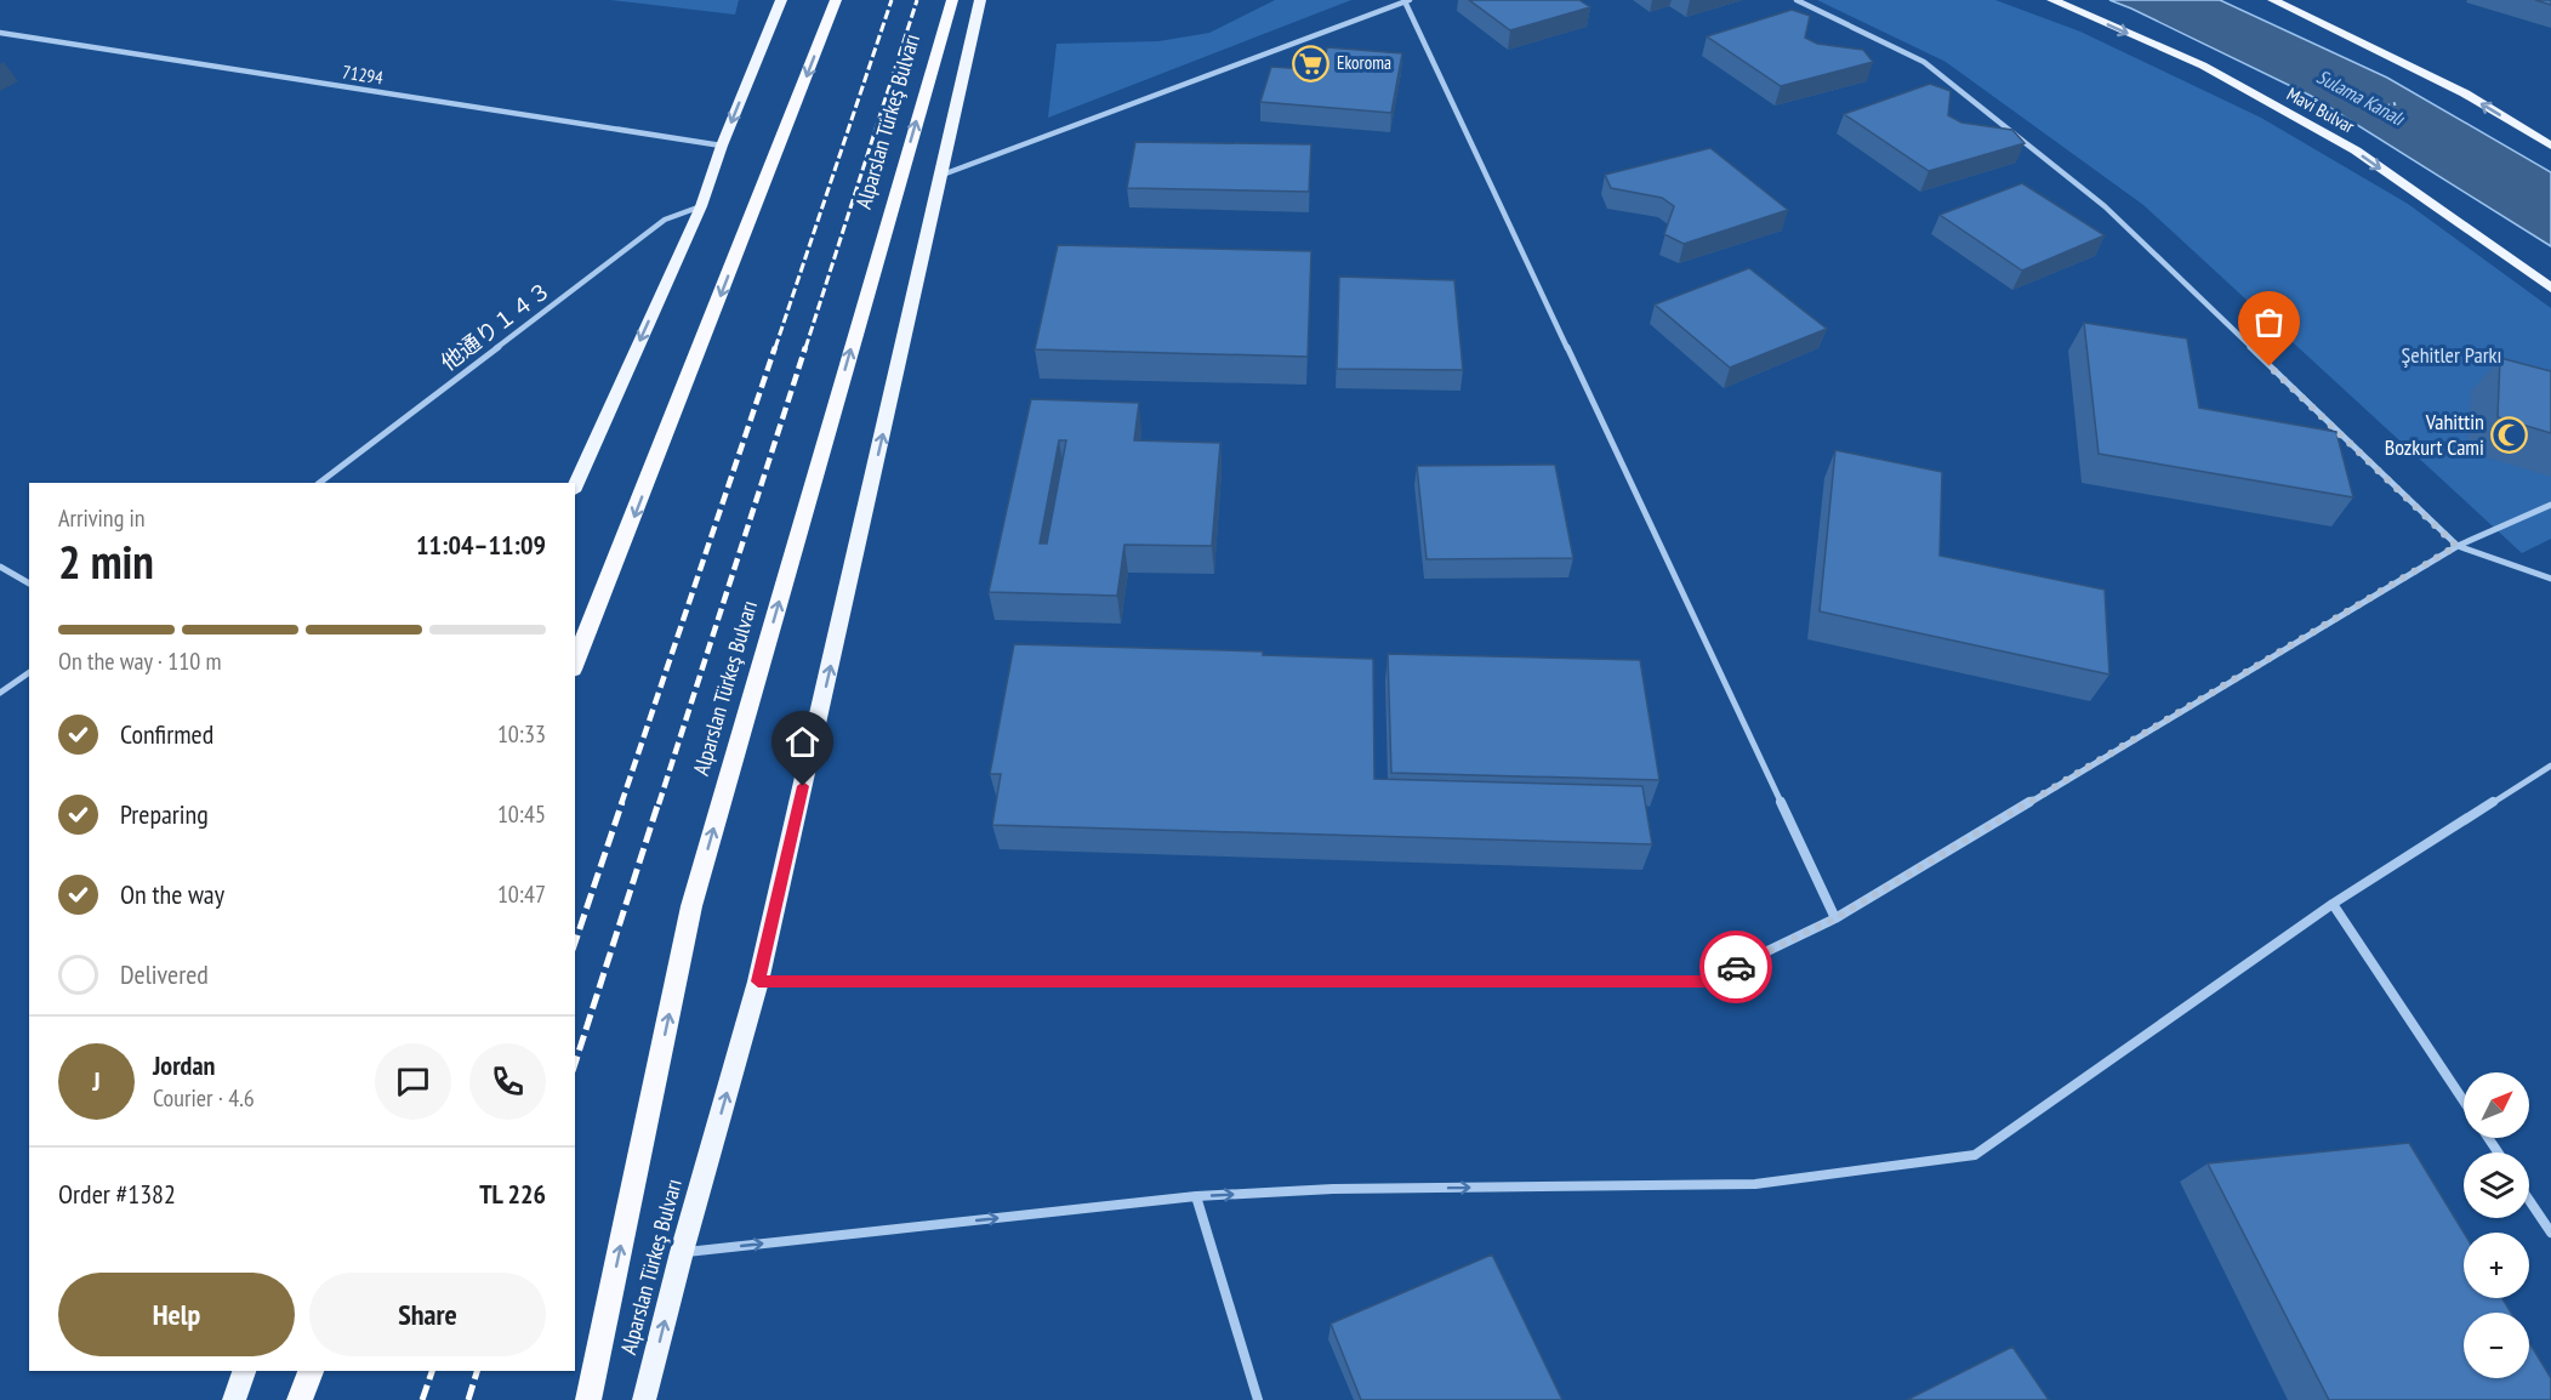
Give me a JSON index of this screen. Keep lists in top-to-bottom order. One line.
{"streets":{"highway":["Alparslan Türkeş Bulvarı"],"main road":["Mavi Bulvar"],"street":["71294","他通り１４３"]},"one_way":["Alparslan Türkeş Bulvarı"],"water":["Sulama Kanalı"],"parks":["Şehitler Parkı"],"places":{"supermarket":["Ekoroma"],"mosque":["Vahittin Bozkurt Cami"]},"north":"top right","page":{"heading":["2 min","Arriving in","11:04–11:09"],"panel":["Jordan","Courier · 4.6","Order #1382","TL 226"],"bar":"On the way · 110 m","list":[["Confirmed","10:33"],["Preparing","10:45"],["On the way","10:47"],"Delivered"],"round":"J","map_buttons":["+","−"],"buttons":["Help","Share"]}}
